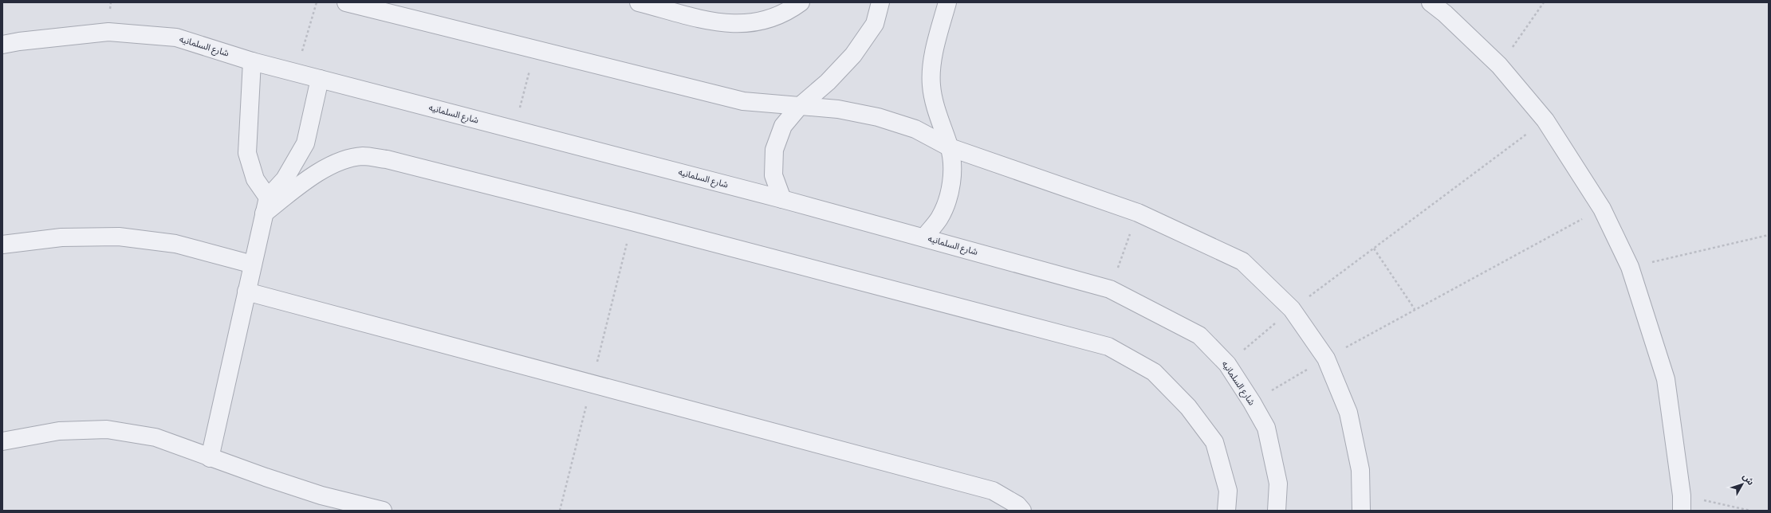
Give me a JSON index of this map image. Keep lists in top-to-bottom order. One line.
{"streets":{"street":["شارع السلمانيه"]},"north":"top right"}
